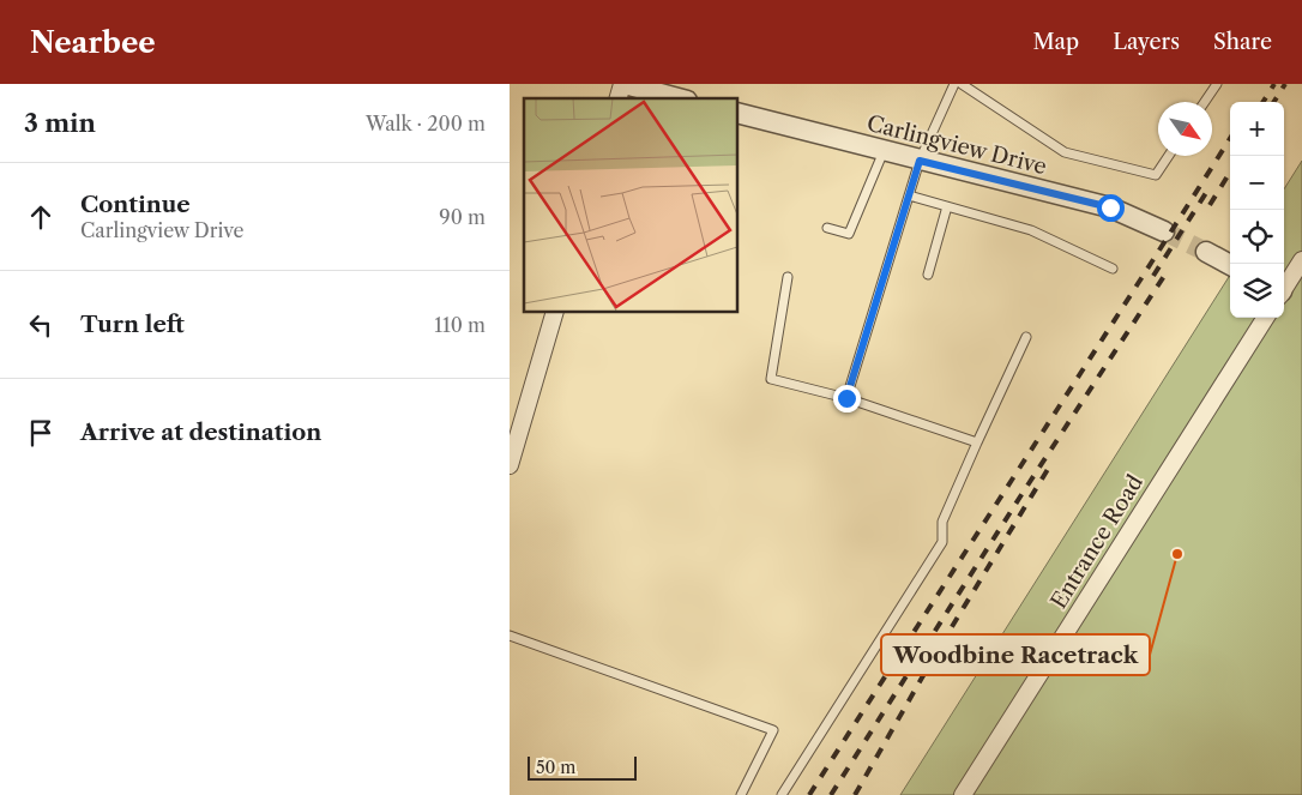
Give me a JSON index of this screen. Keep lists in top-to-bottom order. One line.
{"streets":{"street":["Carlingview Drive","Entrance Road"]},"places":["Woodbine Racetrack"],"scale_bar":"50 m","north":"bottom right","page":{"header":"Nearbee","nav":["Map","Layers","Share"],"heading":["3 min","Walk · 200 m"],"map_buttons":["+","−"],"list":[["Continue","Carlingview Drive","90 m"],["Turn left","110 m"],"Arrive at destination"],"scale":"50 m"}}
